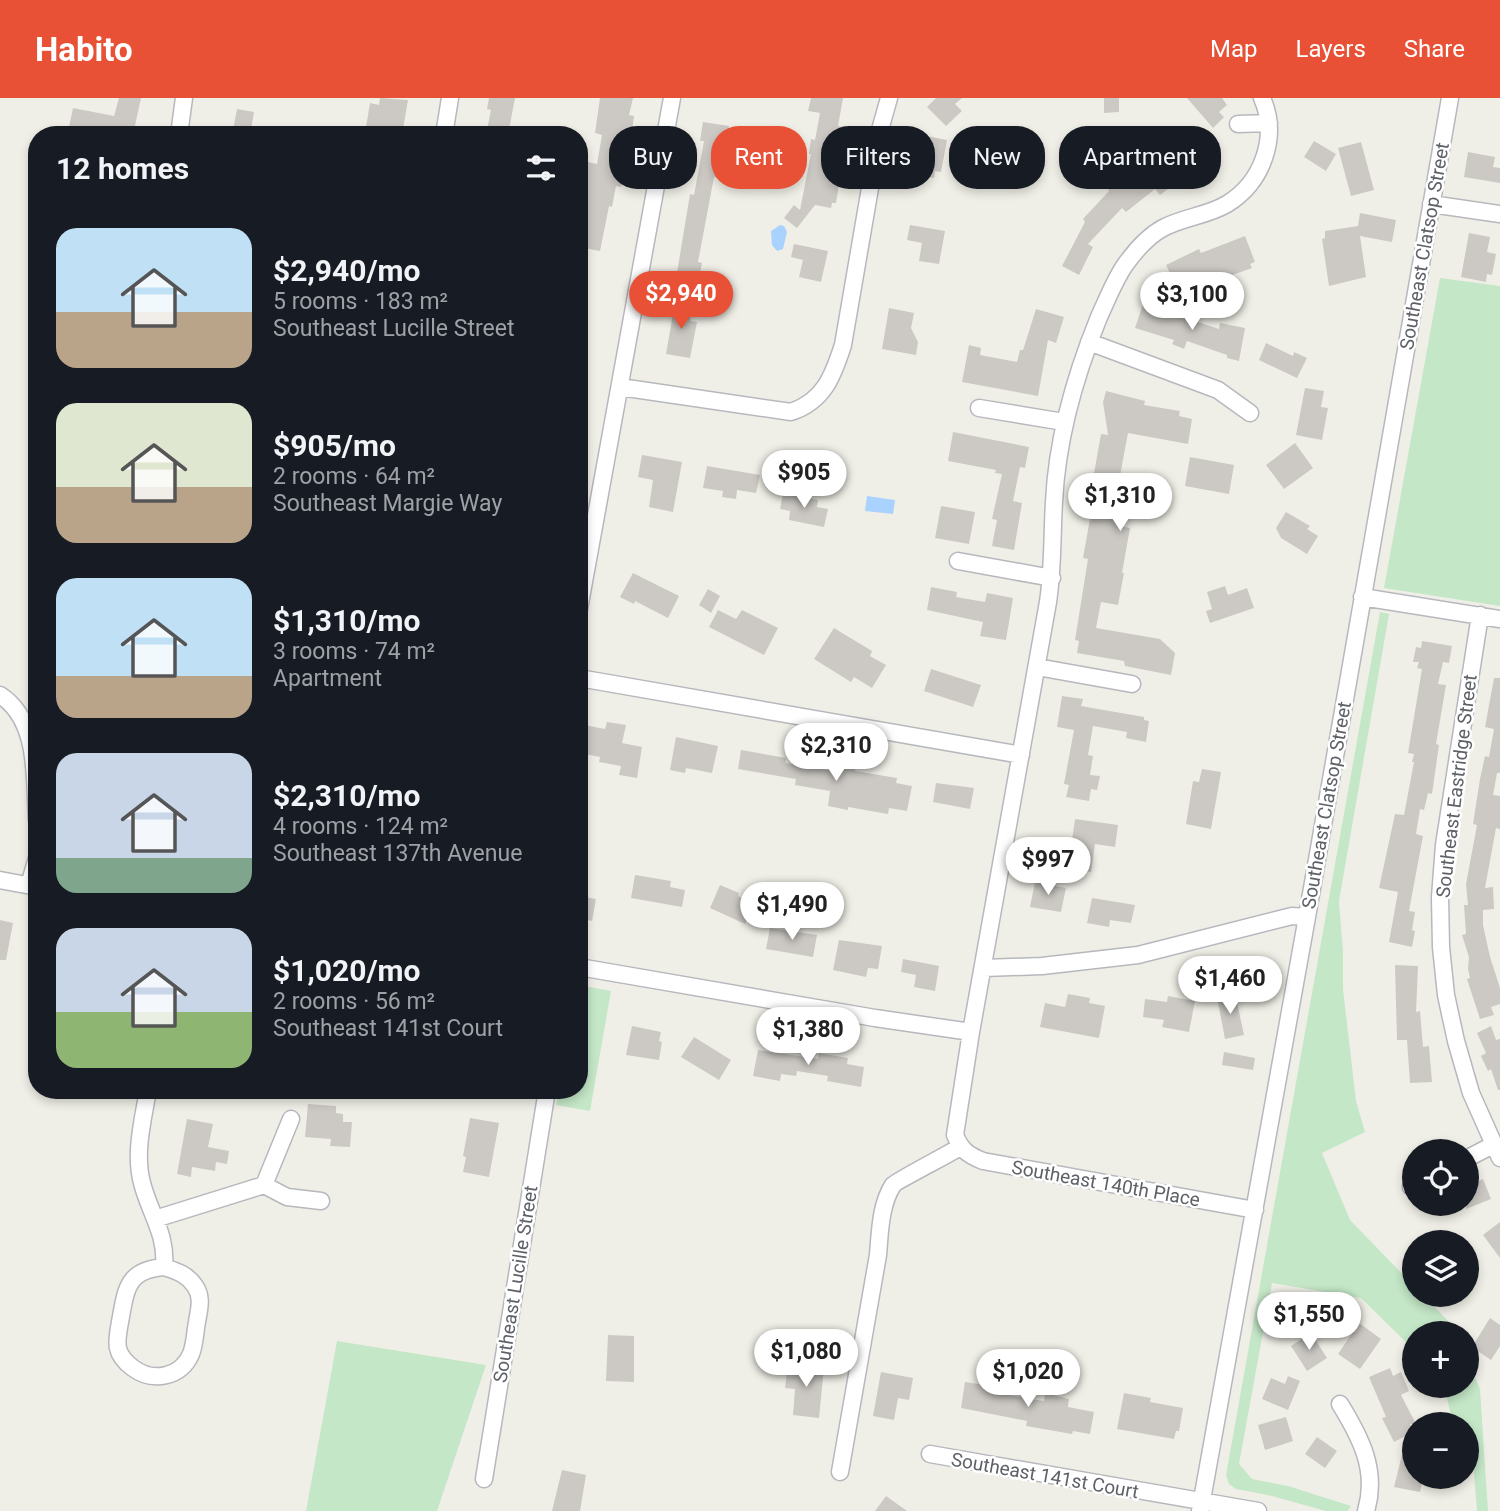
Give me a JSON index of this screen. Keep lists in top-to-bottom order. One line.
{"streets":{"street":["Southeast Clatsop Street","Southeast Eastridge Street","Southeast 140th Place","Southeast Lucille Street","Southeast 141st Court"]},"crossings":[["Southeast Clatsop Street","Southeast 140th Place"],["Southeast Clatsop Street","Southeast 141st Court"]],"page":{"header":"Habito","nav":["Map","Layers","Share"],"chip":["Buy","Rent","Filters","New","Apartment"],"heading":"12 homes","list":[{"name":"$2,940/mo","note":"5 rooms · 183 m² · Southeast Lucille Street"},{"name":"$905/mo","note":"2 rooms · 64 m² · Southeast Margie Way"},{"name":"$1,310/mo","note":"3 rooms · 74 m² · Apartment"},{"name":"$2,310/mo","note":"4 rooms · 124 m² · Southeast 137th Avenue"},{"name":"$1,020/mo","note":"2 rooms · 56 m² · Southeast 141st Court"}],"price":["$2,940","$3,100","$905","$1,310","$2,310","$997","$1,490","$1,460","$1,380","$1,550","$1,080","$1,020"],"map_buttons":["+","−"]}}
